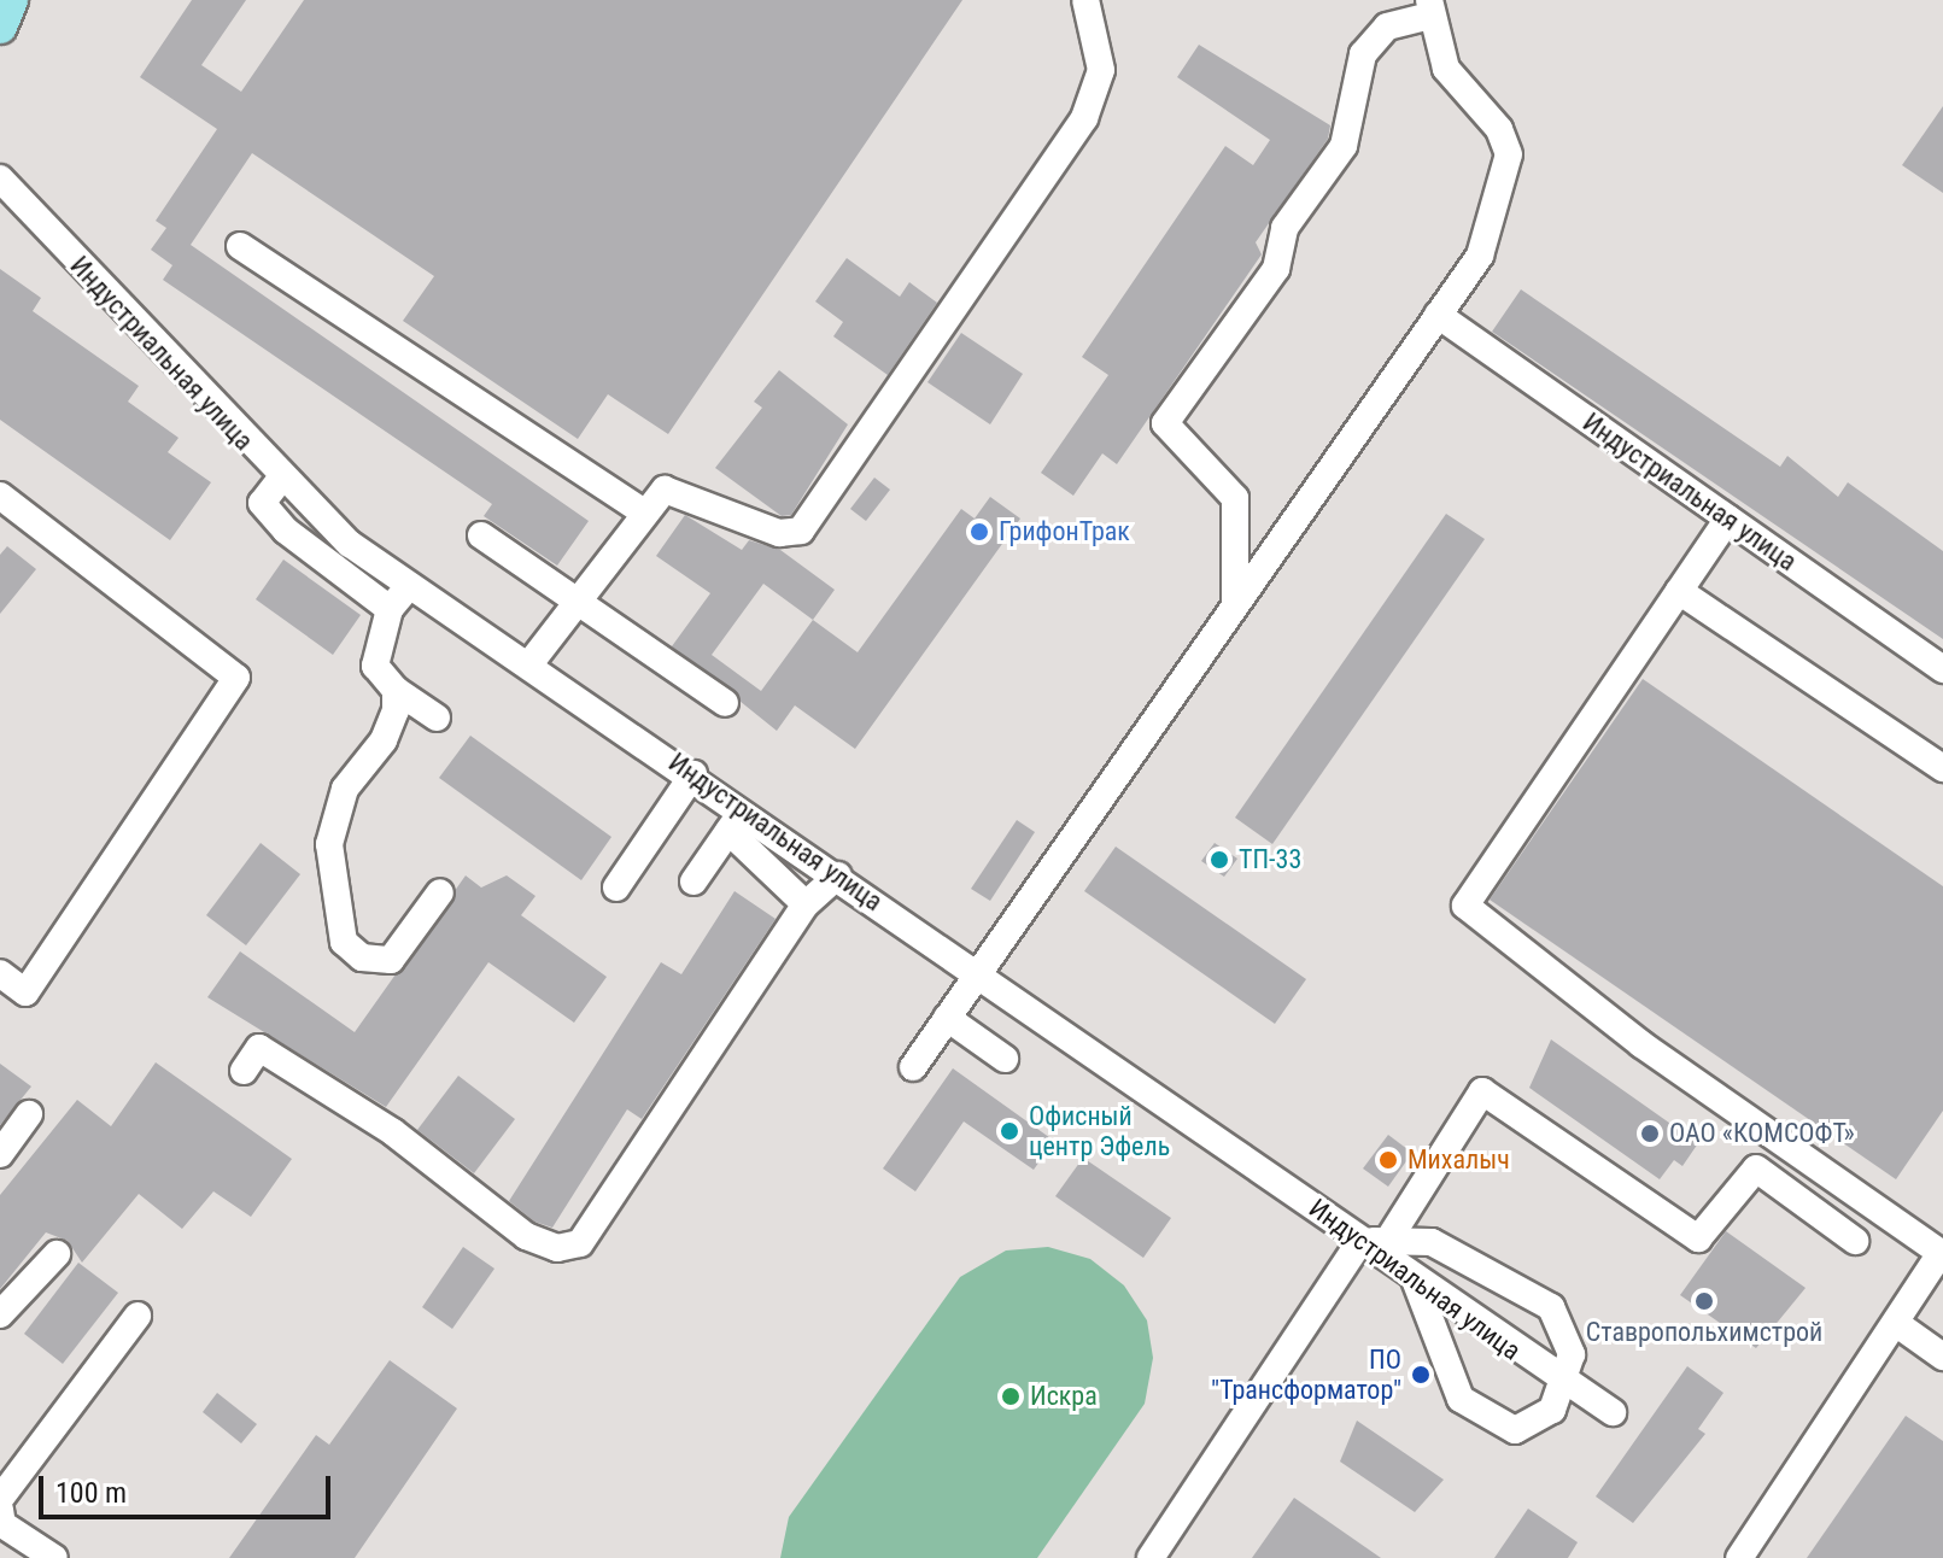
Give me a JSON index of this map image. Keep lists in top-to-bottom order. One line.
{"streets":{"street":["Индустриальная улица"]},"places":["ГрифонТрак","ТП-33","Офисный центр Эфель","ОАО «КОМСОФТ»","Михалыч","Ставропольхимстрой","ПО \"Трансформатор\"","Искра"],"scale_bar":"100 m"}
